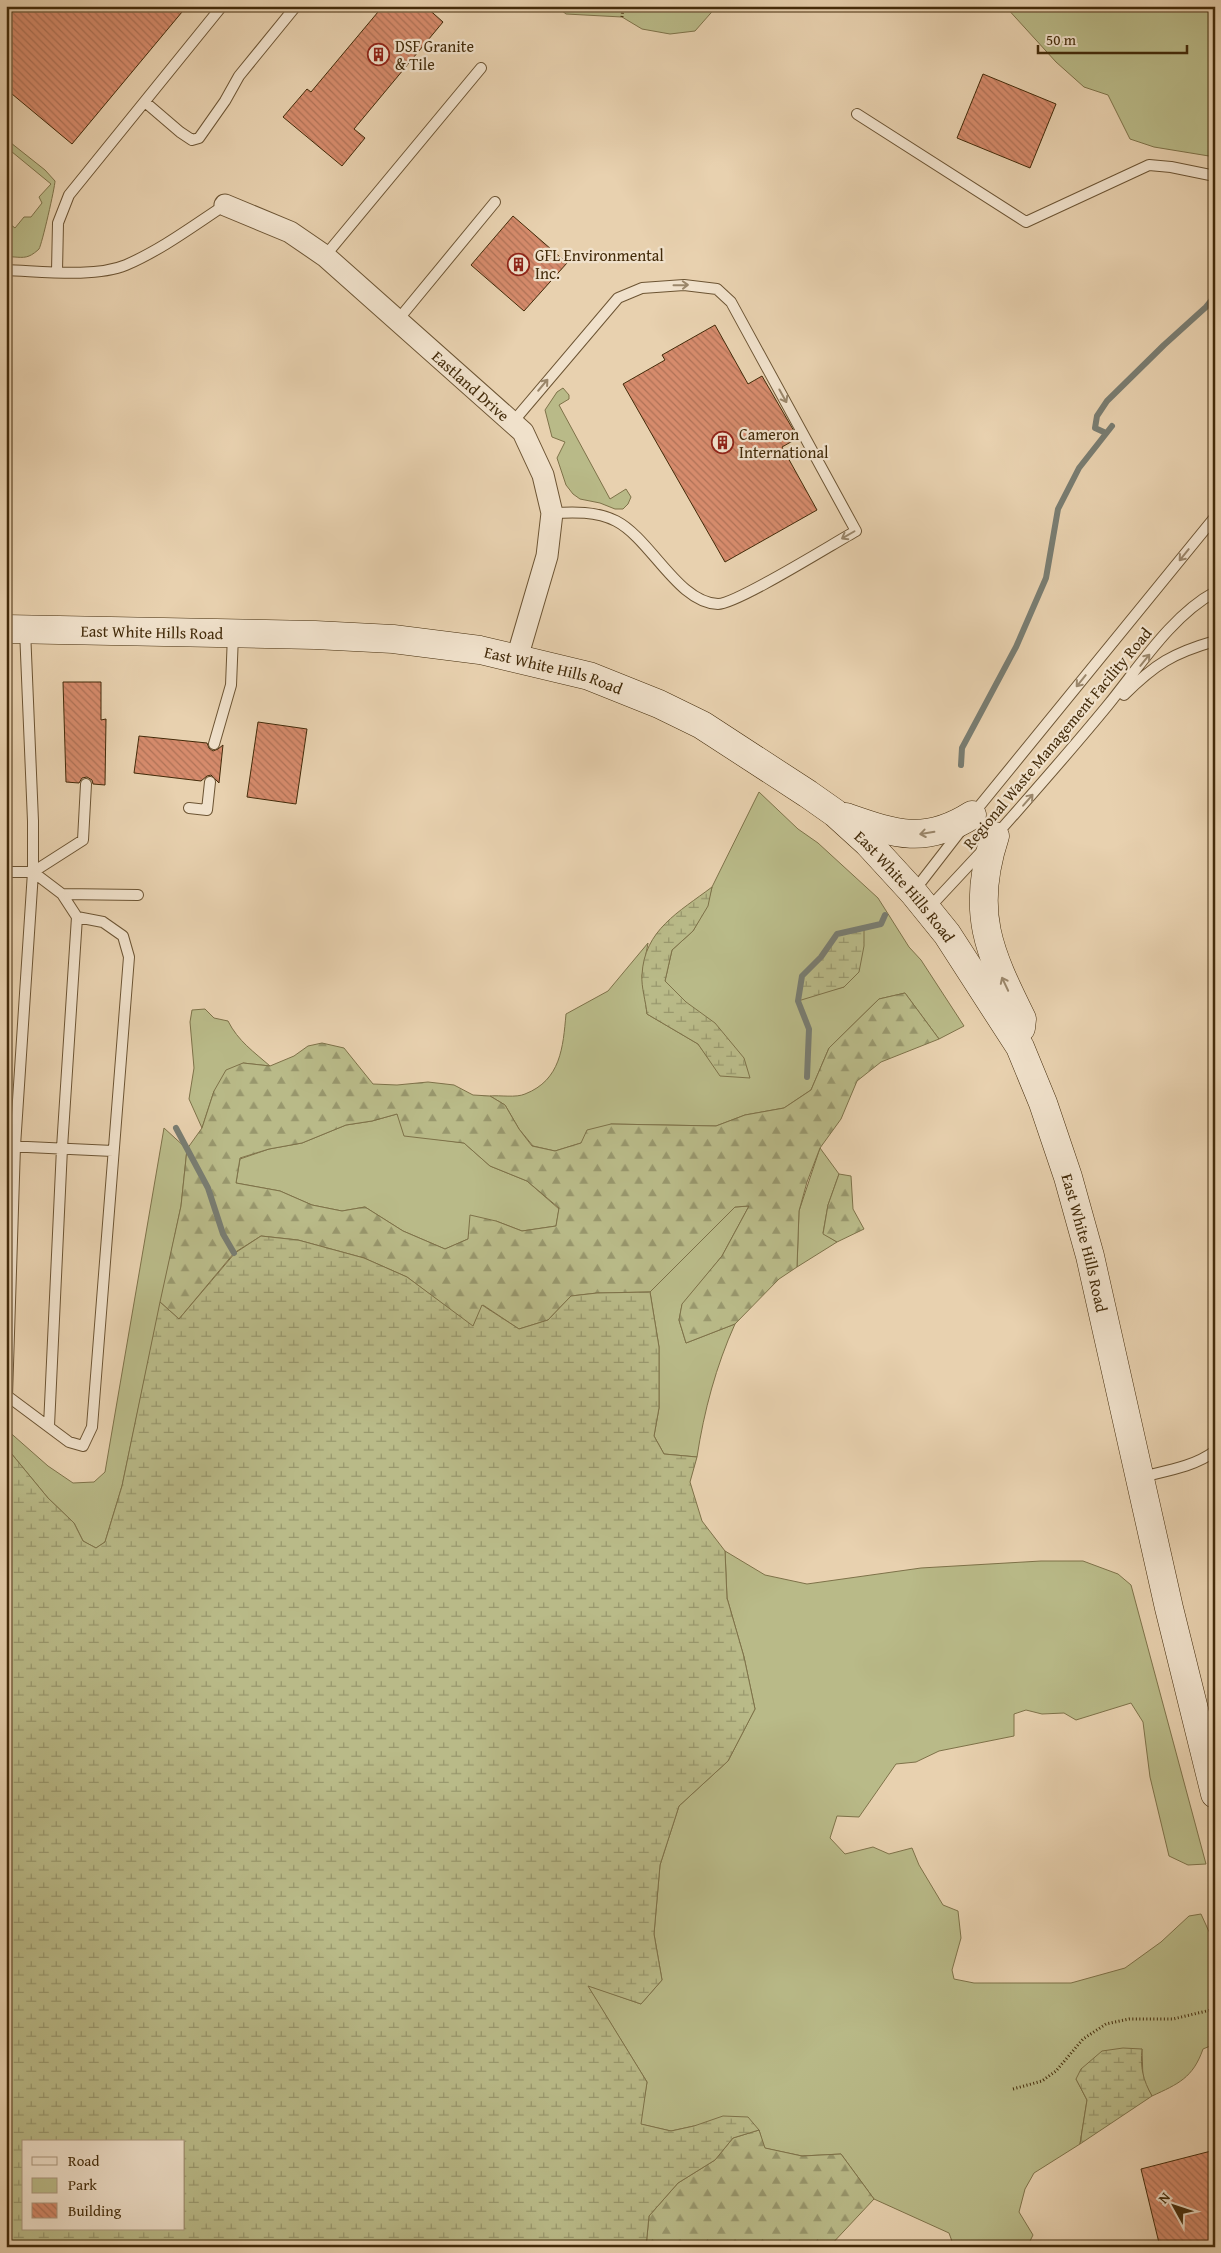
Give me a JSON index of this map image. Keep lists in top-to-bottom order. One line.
{"streets":{"main road":["East White Hills Road"],"street":["Eastland Drive"],"lane":["Regional Waste Management Facility Road"]},"crossings":[["Eastland Drive","East White Hills Road"],["East White Hills Road","Regional Waste Management Facility Road"]],"places":{"building":["DSF Granite & Tile","GFL Environmental Inc.","Cameron International"]},"legend":["Road","Park","Building"],"scale_bar":"50 m","north":"top left"}
